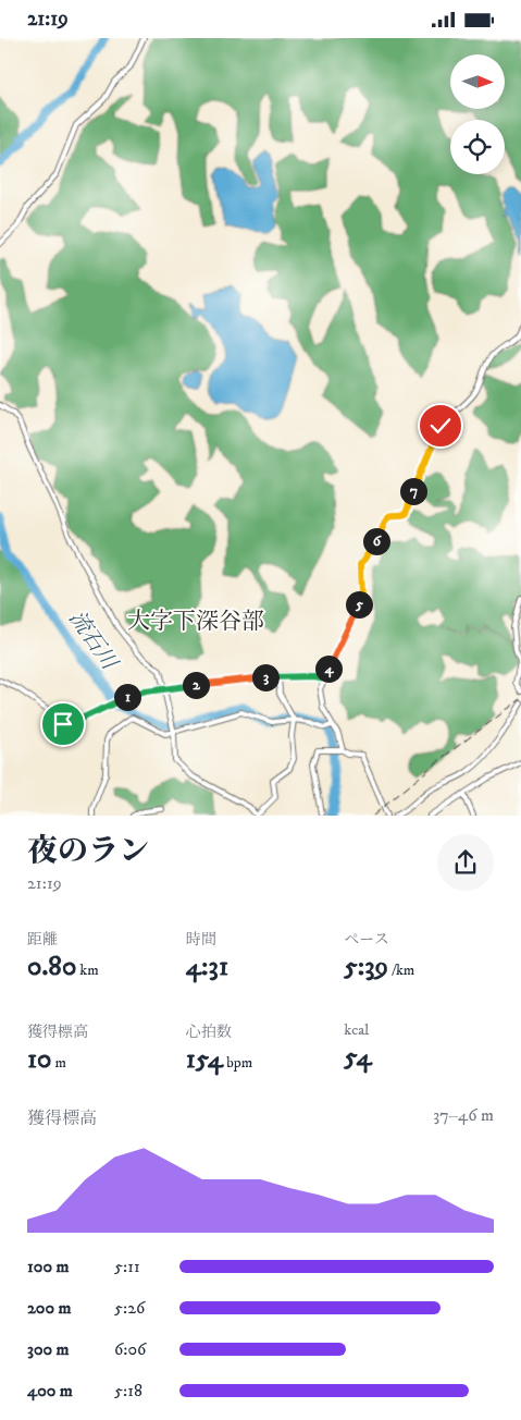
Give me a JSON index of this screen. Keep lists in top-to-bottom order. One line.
{"districts":["大字下深谷部"],"water":["流石川"],"north":"right","page":{"status":"21:19","pins":["7","6","5","4","3","2","1"],"heading":["夜のラン","21:19"],"stats":[["距離","0.80 km"],["時間","4:31"],["ペース","5:39 /km"],["獲得標高","10 m"],["心拍数","154 bpm"],["kcal","54"]],"chart":["獲得標高","37–46 m"],"list":[{"name":"100 m","note":"5:11"},{"name":"200 m","note":"5:26"},{"name":"300 m","note":"6:06"},{"name":"400 m","note":"5:18"}]}}
